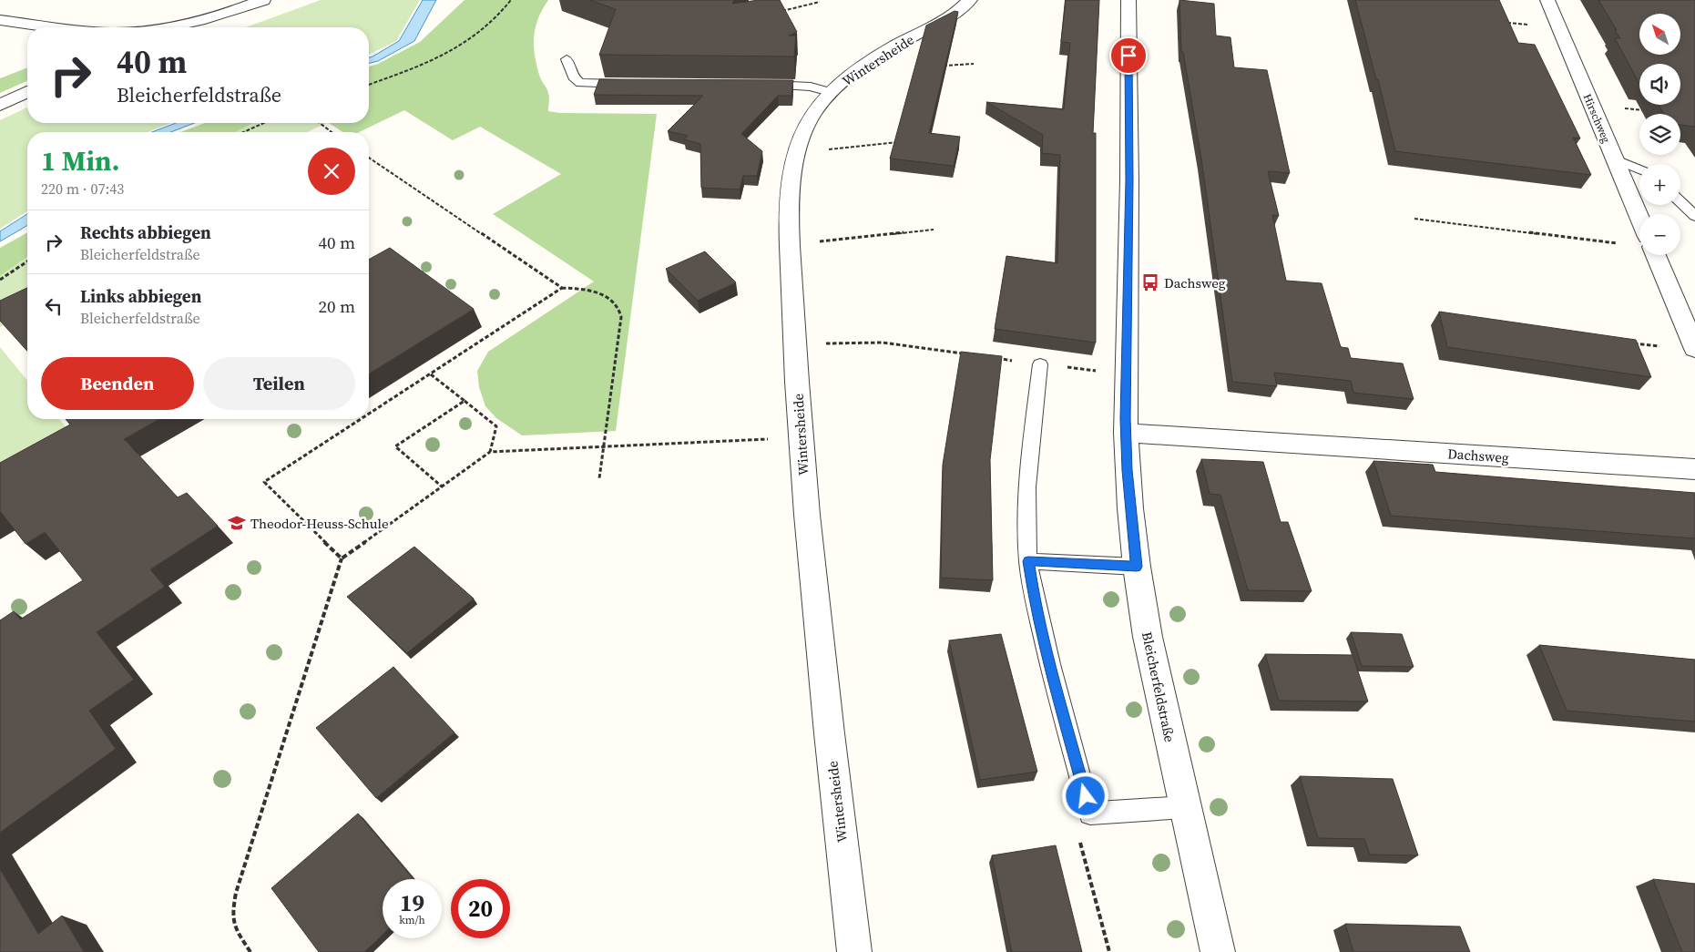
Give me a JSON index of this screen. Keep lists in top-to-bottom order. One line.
{"streets":{"street":["Wintersheide","Hirschweg","Dachsweg","Bleicherfeldstraße"]},"crossings":[["Dachsweg","Bleicherfeldstraße"]],"places":{"bus stop":["Dachsweg"],"school or university":["Theodor-Heuss-Schule"]},"north":"top left","page":{"map_buttons":["+","−"],"turn":["40 m","Bleicherfeldstraße"],"heading":["1 Min.","220 m · 07:43"],"list":[{"name":"Rechts abbiegen","note":"Bleicherfeldstraße","value":"40 m"},{"name":"Links abbiegen","note":"Bleicherfeldstraße","value":"20 m"}],"buttons":["Beenden","Teilen"],"speed":"19 km/h","limit":"20"}}
